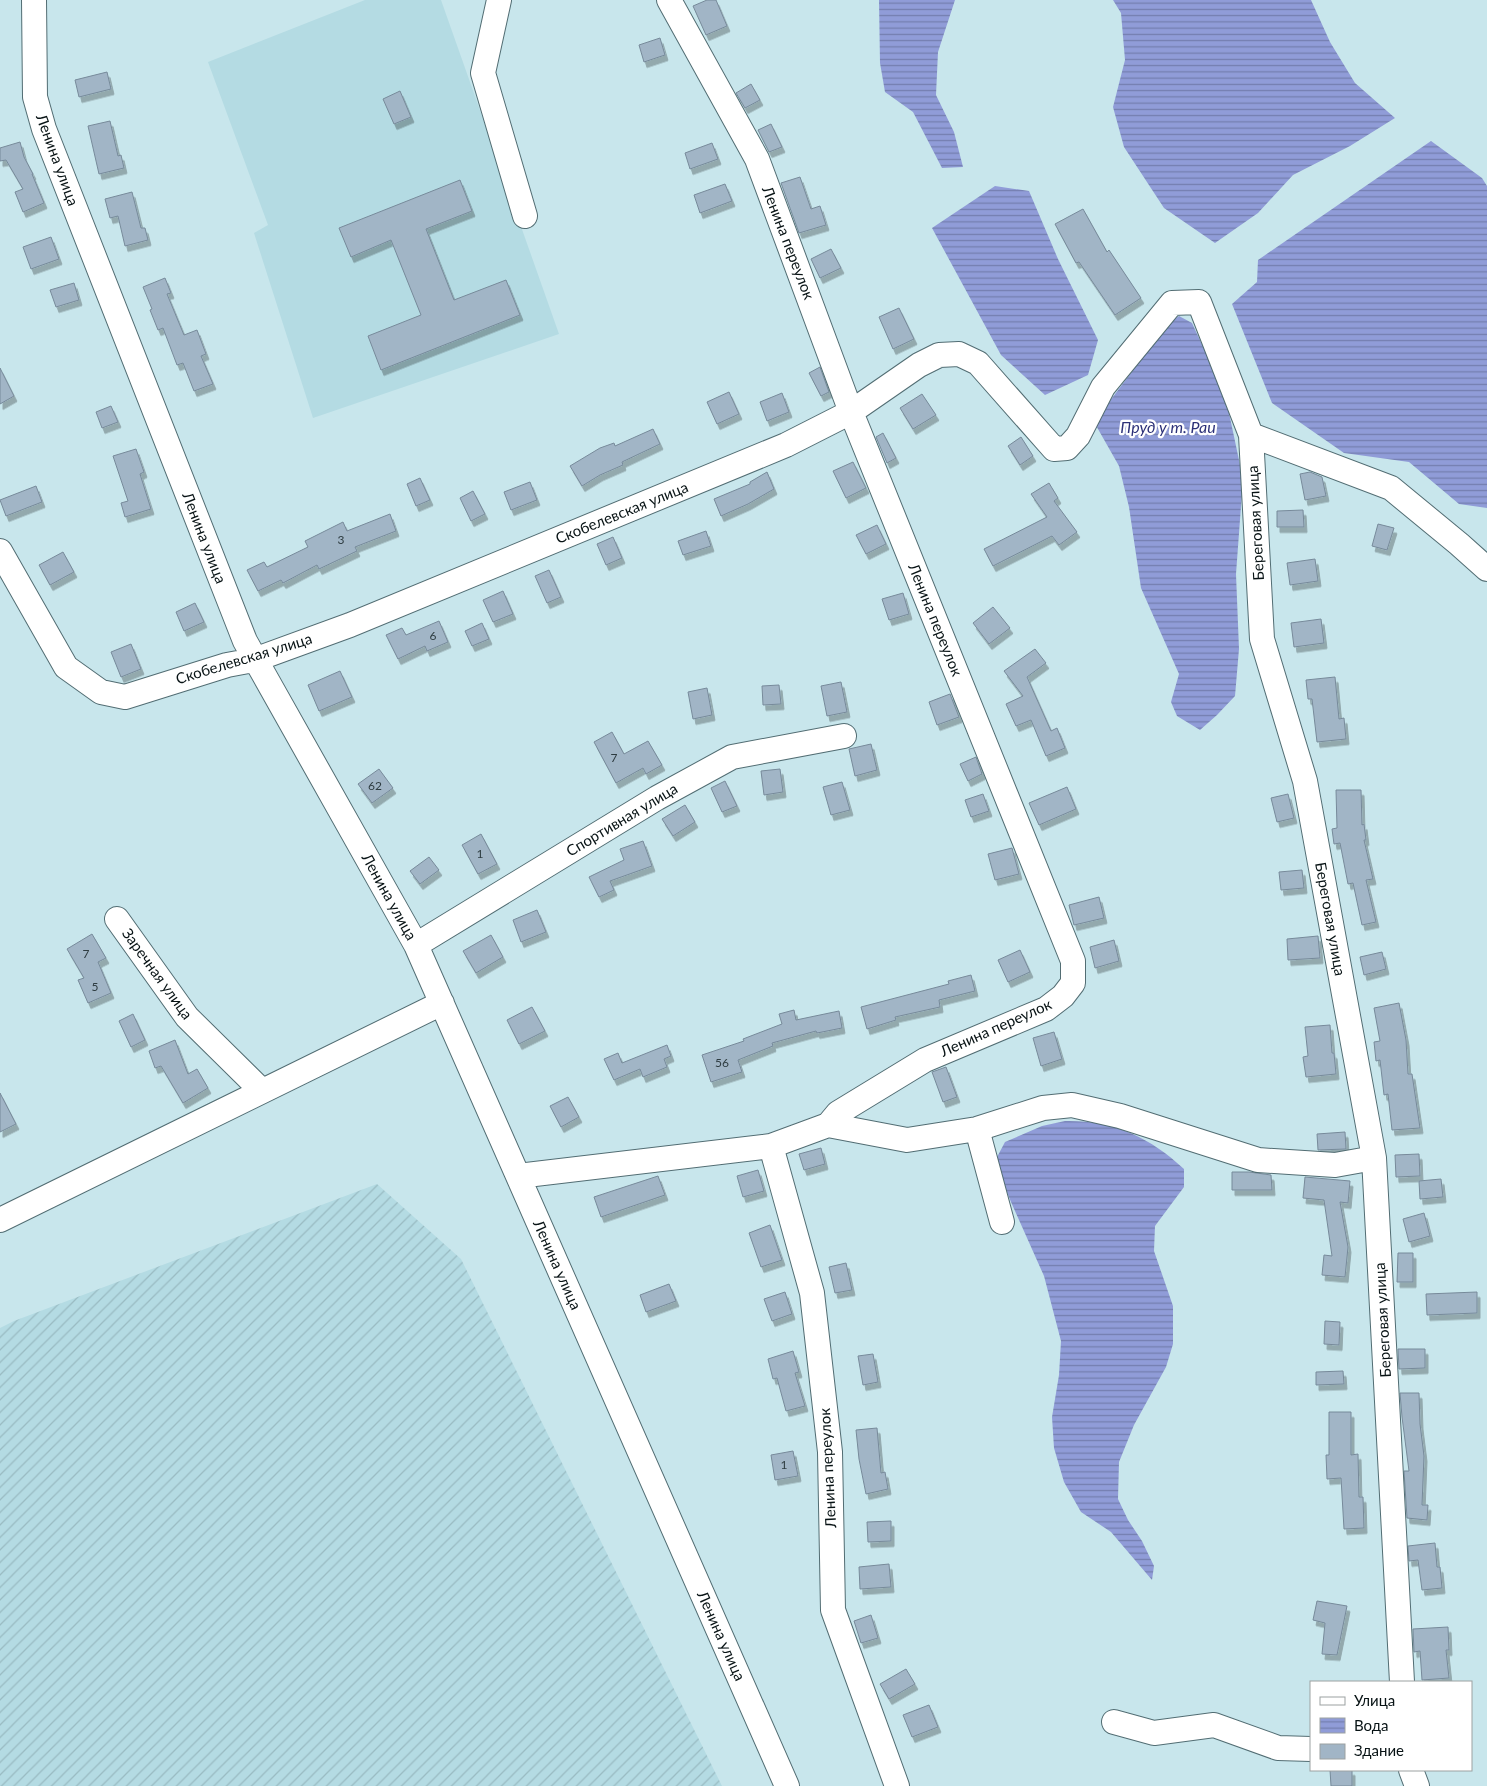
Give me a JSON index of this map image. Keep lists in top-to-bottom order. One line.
{"streets":{"street":["Ленина улица","Ленина переулок","Скобелевская улица","Береговая улица","Спортивная улица","Заречная улица"]},"crossings":[["Ленина улица","Скобелевская улица"],["Ленина улица","Спортивная улица"],["Ленина переулок","Скобелевская улица"],["Скобелевская улица","Береговая улица"]],"water":["Пруд у т. Раи"],"house_numbers":["3","6","7","62","1","7","5","56","1"],"legend":["Улица","Вода","Здание"]}
